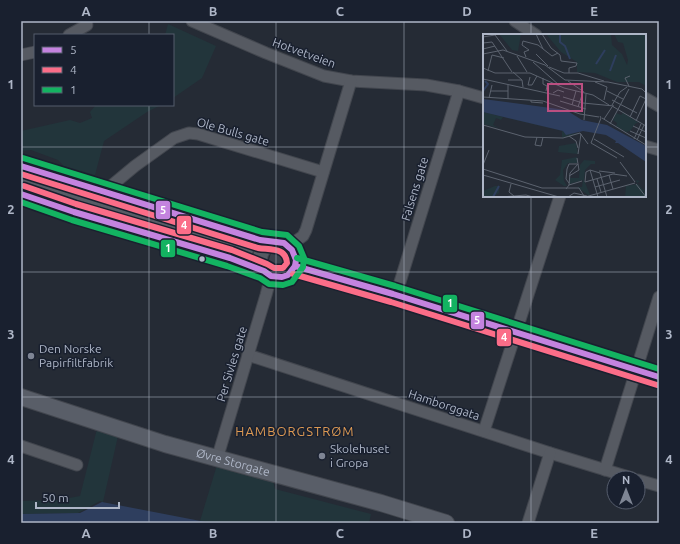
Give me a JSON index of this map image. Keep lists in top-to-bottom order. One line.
{"streets":{"main road":["Øvre Storgate"],"street":["Hotvetveien","Ole Bulls gate","Falsens gate","Per Sivles gate","Hamborggata"]},"crossings":[["Hotvetveien","Falsens gate"],["Per Sivles gate","Hamborggata"],["Per Sivles gate","Øvre Storgate"]],"districts":["HAMBORGSTRØM"],"places":["Den Norske Papirfiltfabrik","Skolehuset i Gropa"],"lines":["transit line 1","transit line 5","transit line 4"],"legend":["5","4","1"],"scale_bar":"50 m","north":"top","grid":{"columns":["A","B","C","D","E"],"rows":["1","2","3","4"]}}
